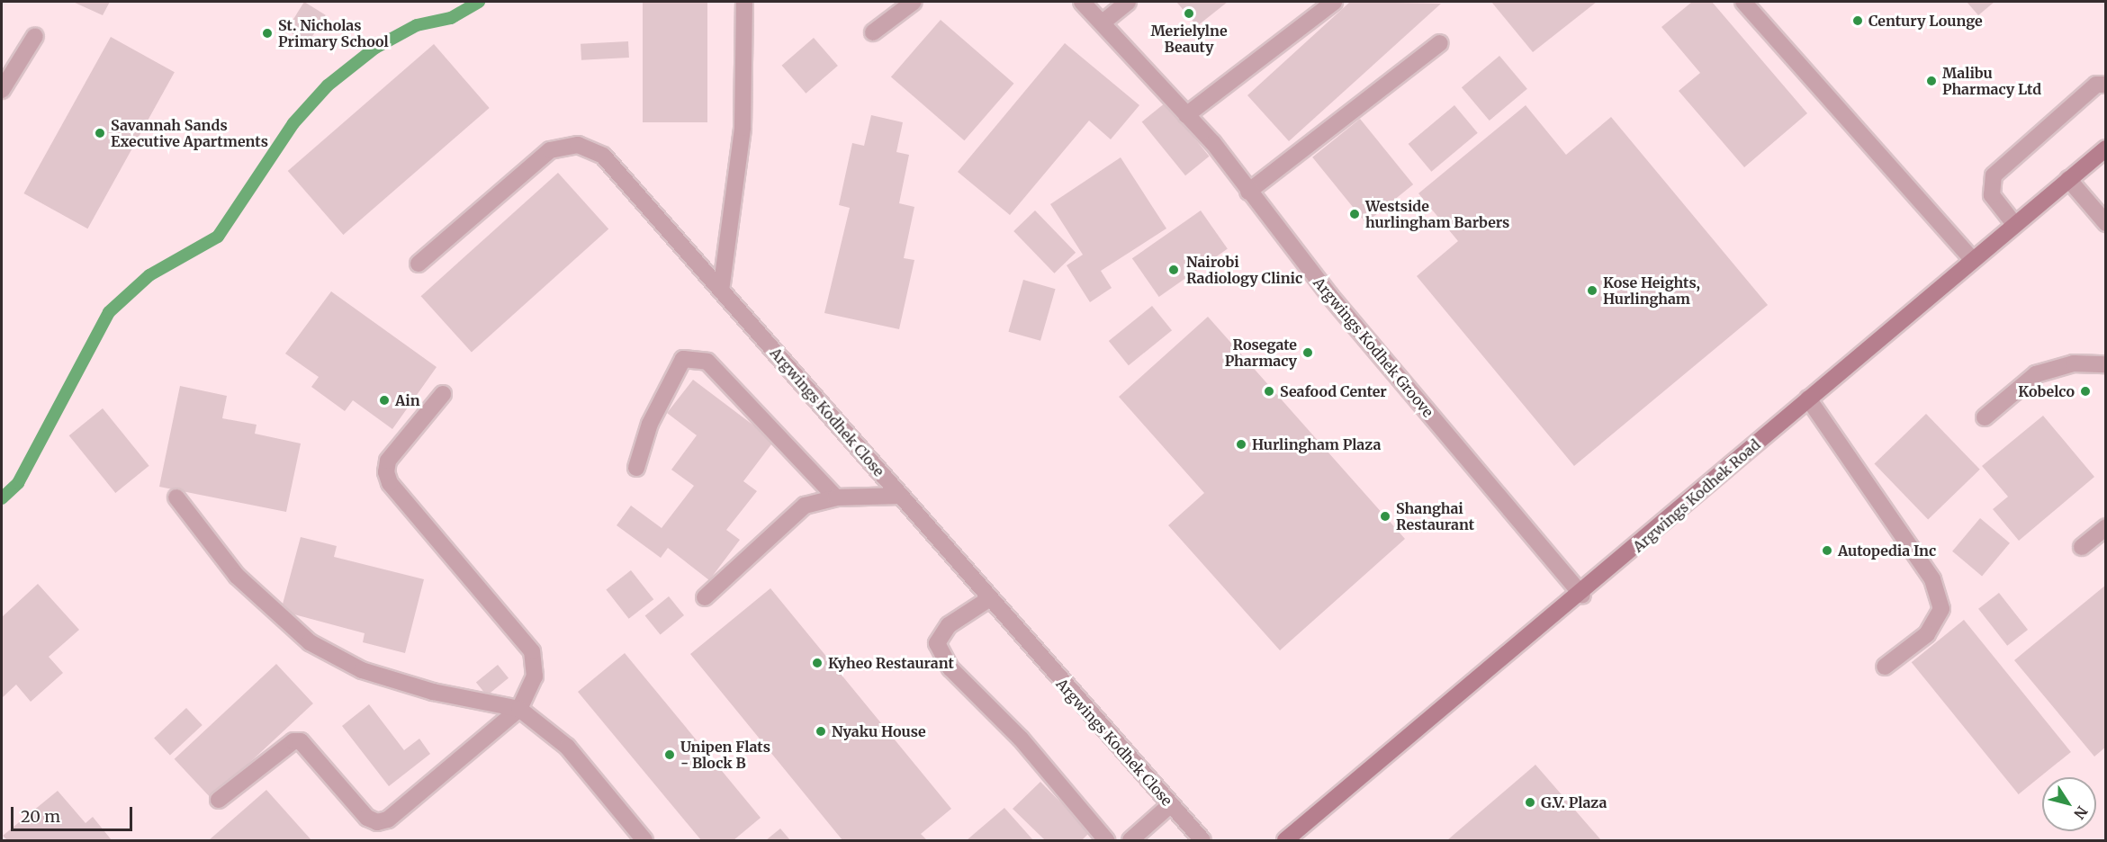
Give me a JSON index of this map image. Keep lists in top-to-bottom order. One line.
{"streets":{"main road":["Argwings Kodhek Road"],"street":["Argwings Kodhek Groove","Argwings Kodhek Close"]},"crossings":[["Argwings Kodhek Groove","Argwings Kodhek Road"]],"places":["Merielylne Beauty","Century Lounge","St. Nicholas Primary School","Malibu Pharmacy Ltd","Savannah Sands Executive Apartments","Westside hurlingham Barbers","Nairobi Radiology Clinic","Kose Heights, Hurlingham","Rosegate Pharmacy","Seafood Center","Kobelco","Ain","Hurlingham Plaza","Shanghai Restaurant","Autopedia Inc","Kyheo Restaurant","Nyaku House","Unipen Flats - Block B","G.V. Plaza"],"scale_bar":"20 m","north":"bottom right"}
